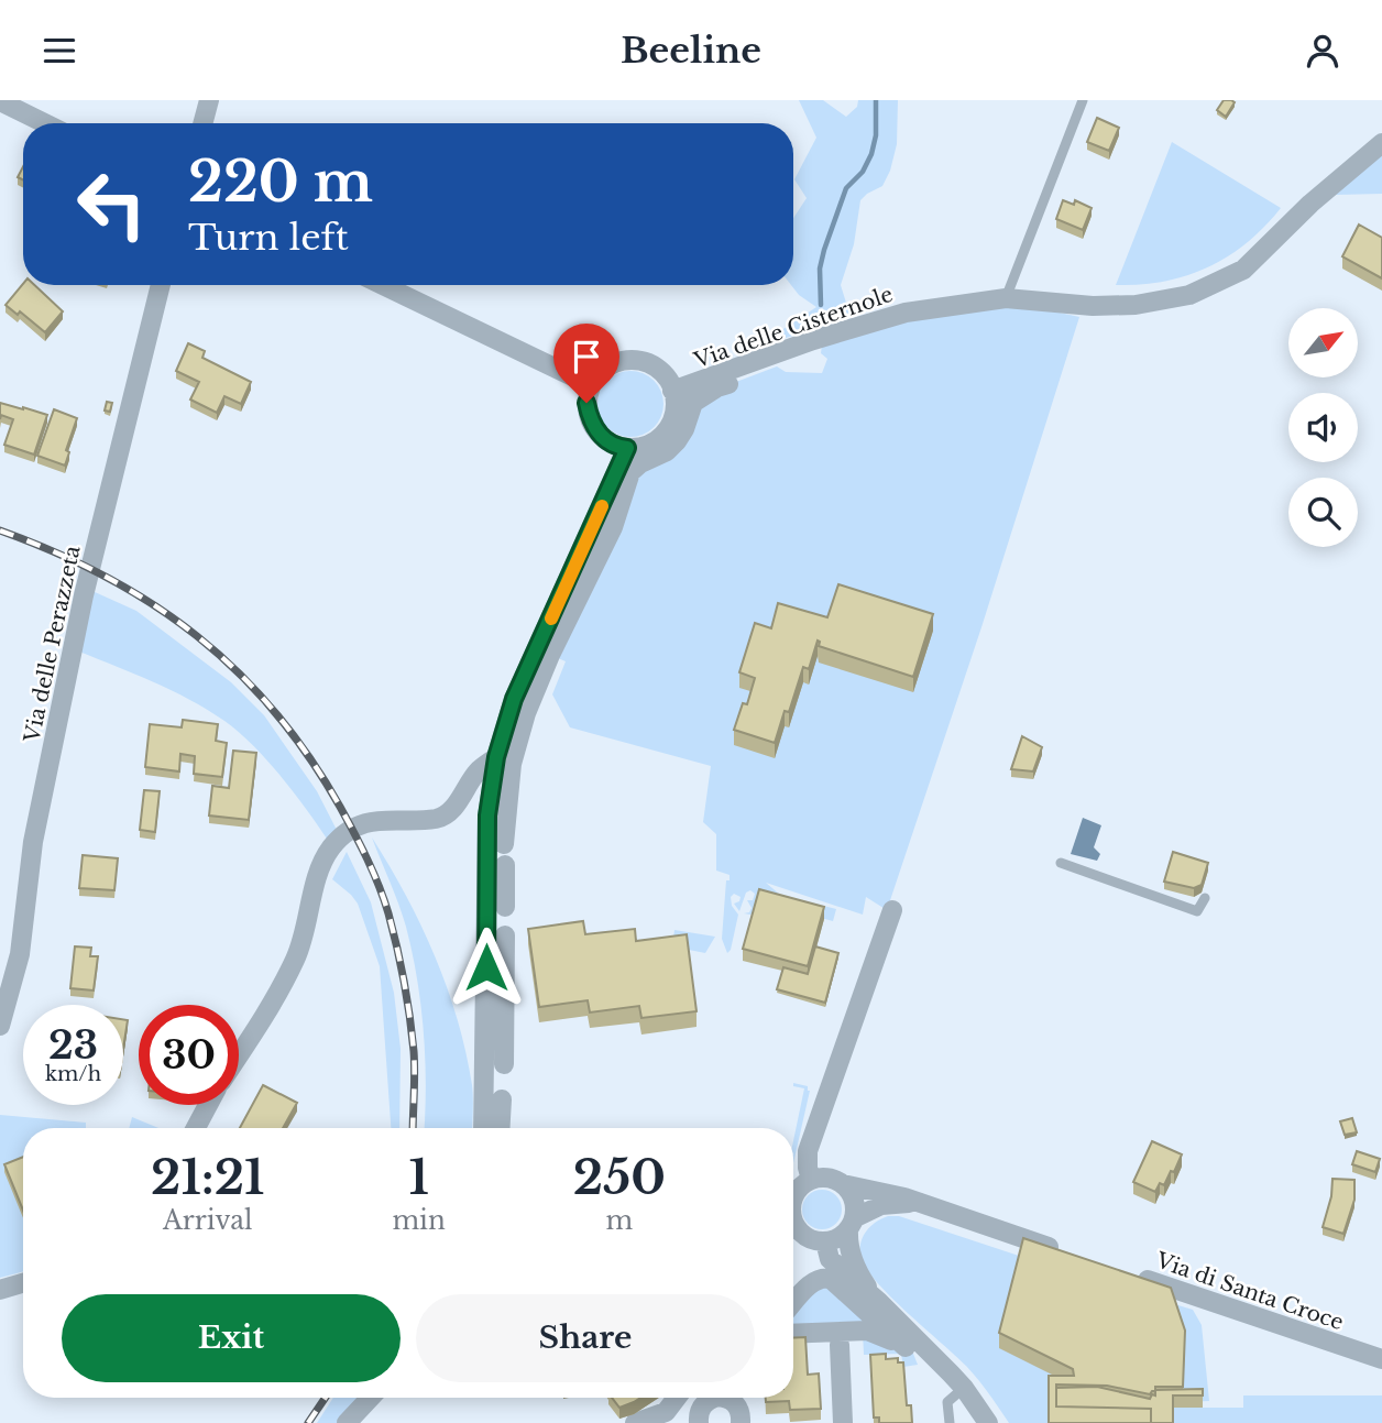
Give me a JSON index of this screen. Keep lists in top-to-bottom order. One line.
{"streets":{"street":["Via delle Cisternole","Via delle Perazzeta","Via di Santa Croce"]},"north":"top right","page":{"header":"Beeline","turn":["220 m","Turn left"],"speed":"23 km/h","limit":"30","eta":["21:21","Arrival","1","min","250","m"],"buttons":["Exit","Share"]}}
